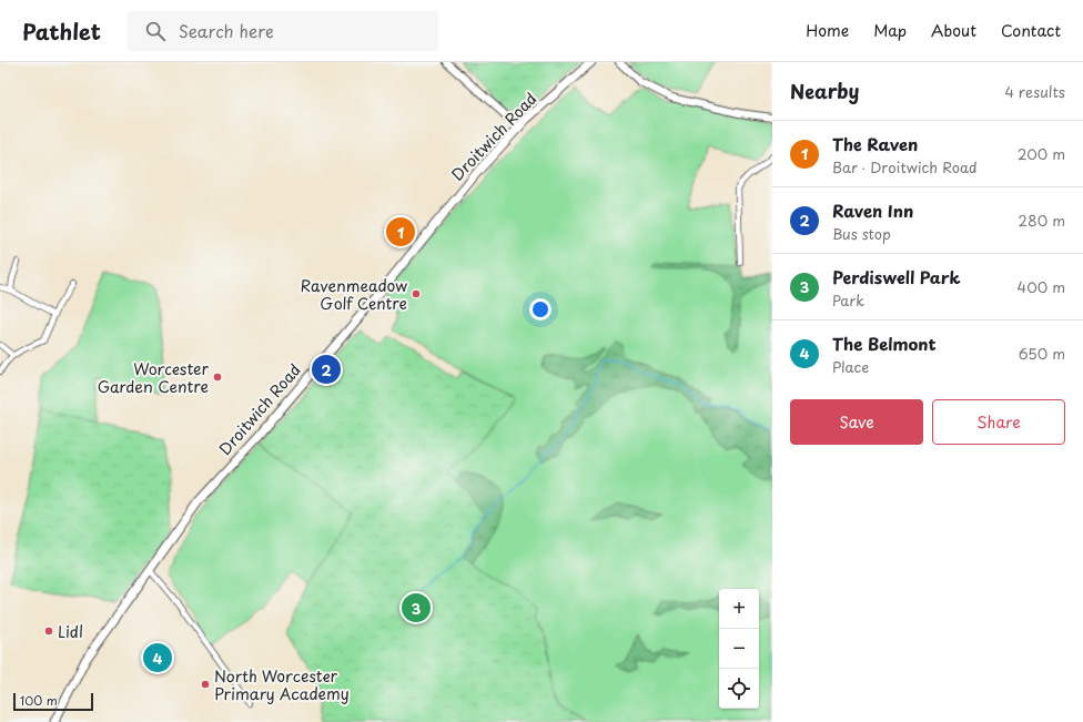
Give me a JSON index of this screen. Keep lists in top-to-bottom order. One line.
{"streets":{"main road":["Droitwich Road"]},"places":["Ravenmeadow Golf Centre","Worcester Garden Centre","Lidl","North Worcester Primary Academy"],"scale_bar":"100 m","page":{"header":"Pathlet","search":"Search here","nav":["Home","Map","About","Contact"],"heading":["Nearby","4 results"],"list":[{"mark":"1","name":"The Raven","note":"Bar · Droitwich Road","value":"200 m"},{"mark":"2","name":"Raven Inn","note":"Bus stop","value":"280 m"},{"mark":"3","name":"Perdiswell Park","note":"Park","value":"400 m"},{"mark":"4","name":"The Belmont","note":"Place","value":"650 m"}],"pins":["1","2","3","4"],"buttons":["Save","Share"],"map_buttons":["+","−"],"scale":"100 m"}}
